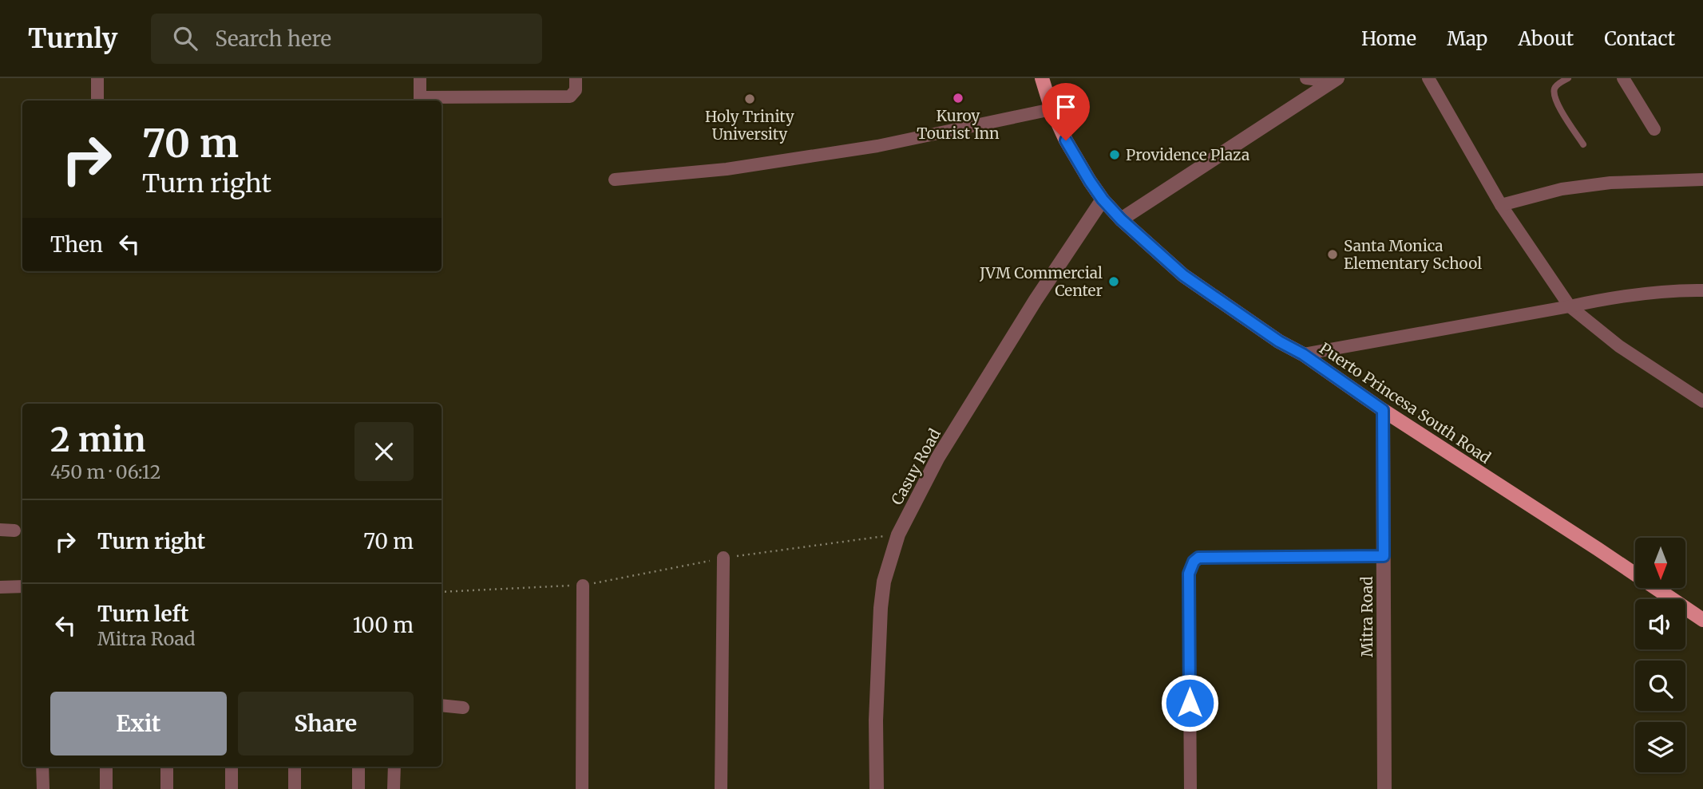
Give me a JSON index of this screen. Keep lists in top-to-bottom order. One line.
{"streets":{"main road":["Puerto Princesa South Road"],"street":["Casuy Road","Mitra Road"]},"crossings":[["Puerto Princesa South Road","Casuy Road"],["Puerto Princesa South Road","Mitra Road"]],"places":["Kuroy Tourist Inn","Holy Trinity University","Providence Plaza","Santa Monica Elementary School","JVM Commercial Center"],"north":"bottom","page":{"header":"Turnly","search":"Search here","nav":["Home","Map","About","Contact"],"turn":["70 m","Turn right"],"then":"Then","heading":["2 min","450 m · 06:12"],"list":[{"name":"Turn right","value":"70 m"},{"name":"Turn left","note":"Mitra Road","value":"100 m"}],"buttons":["Exit","Share"]}}
